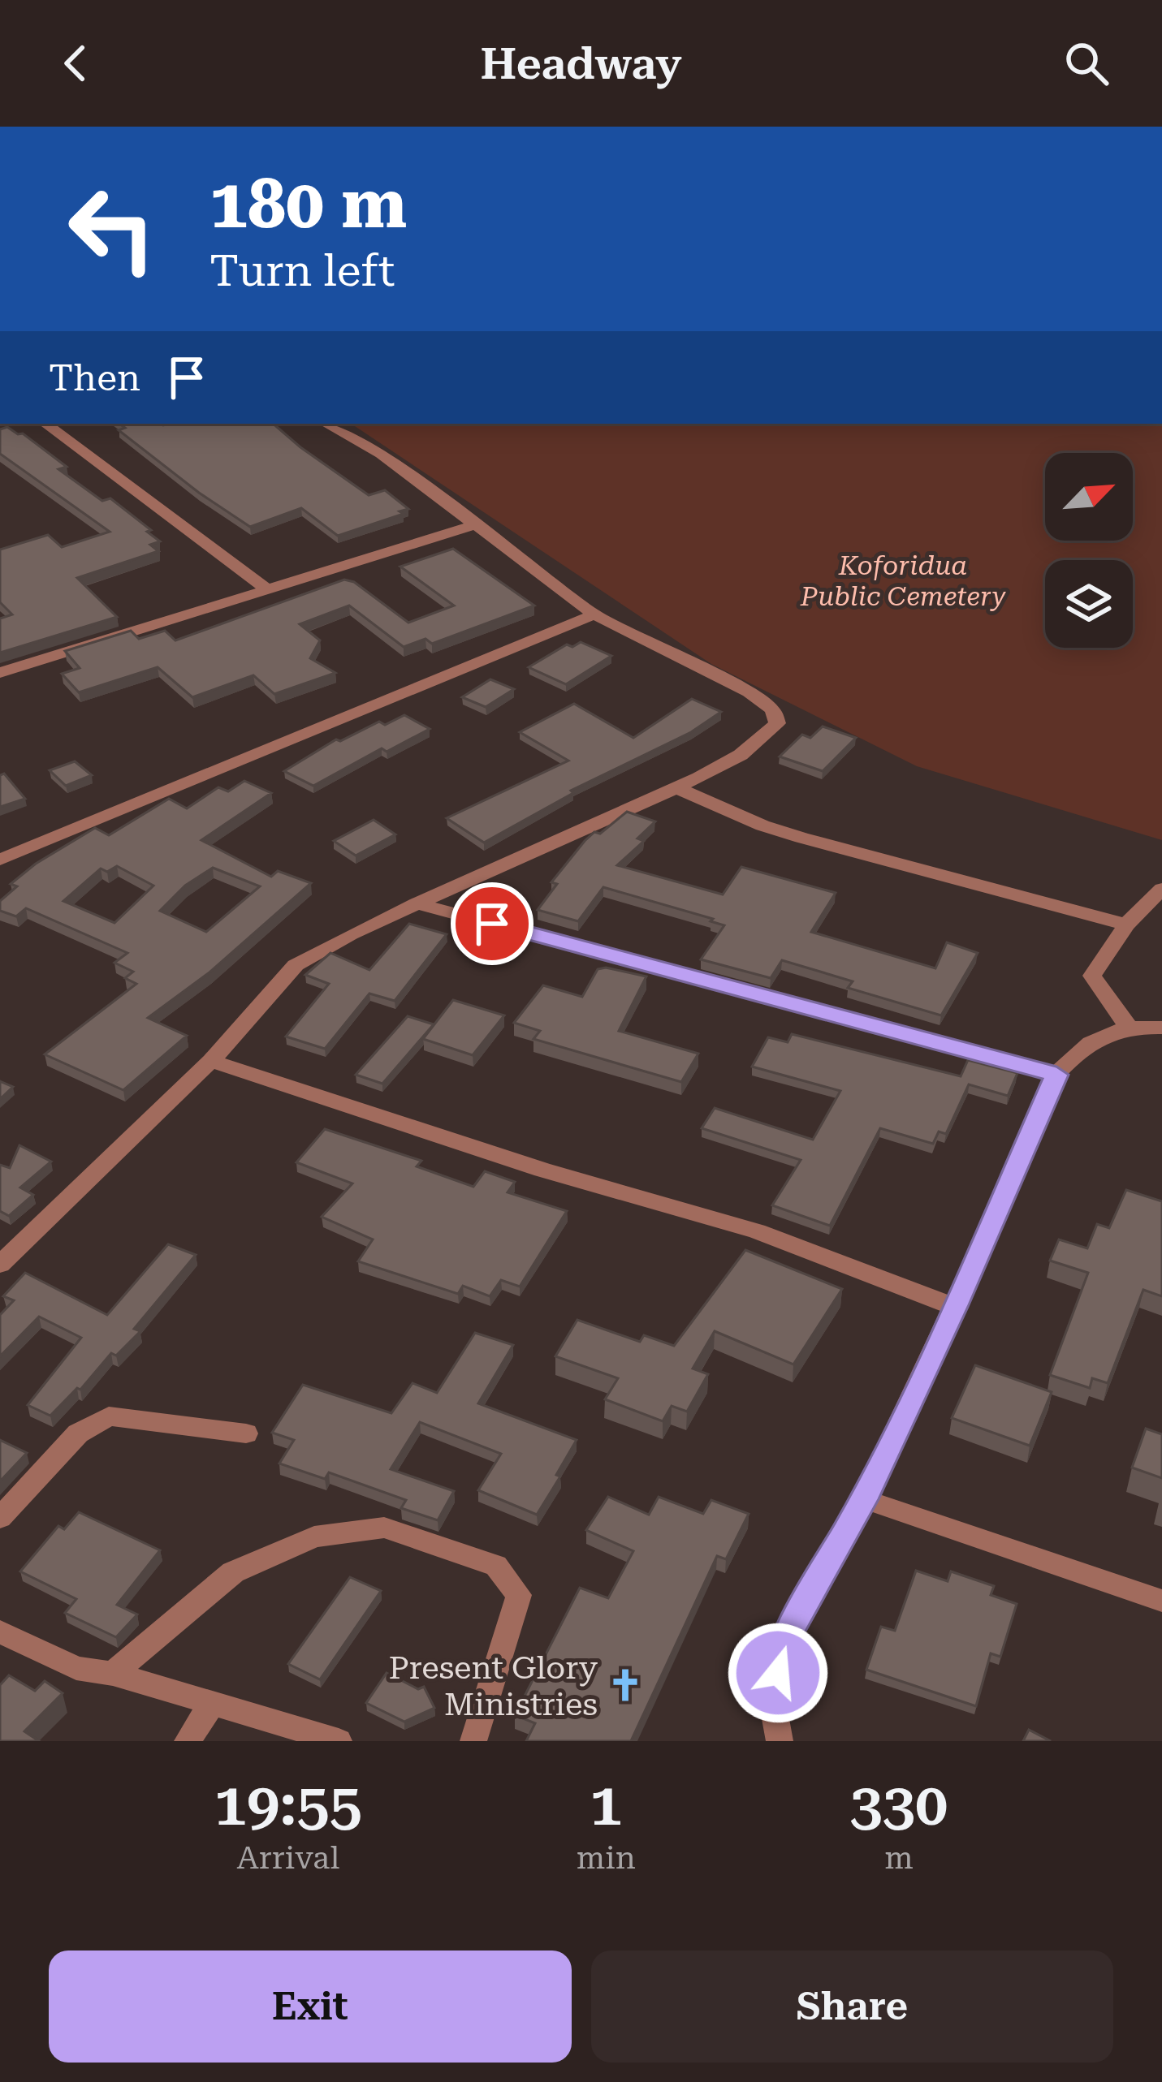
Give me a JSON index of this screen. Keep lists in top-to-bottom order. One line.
{"parks":["Koforidua Public Cemetery"],"places":{"church":["Present Glory Ministries"]},"north":"top right","page":{"header":"Headway","turn":["180 m","Turn left"],"then":"Then","eta":["19:55","Arrival","1","min","330","m"],"buttons":["Exit","Share"]}}
